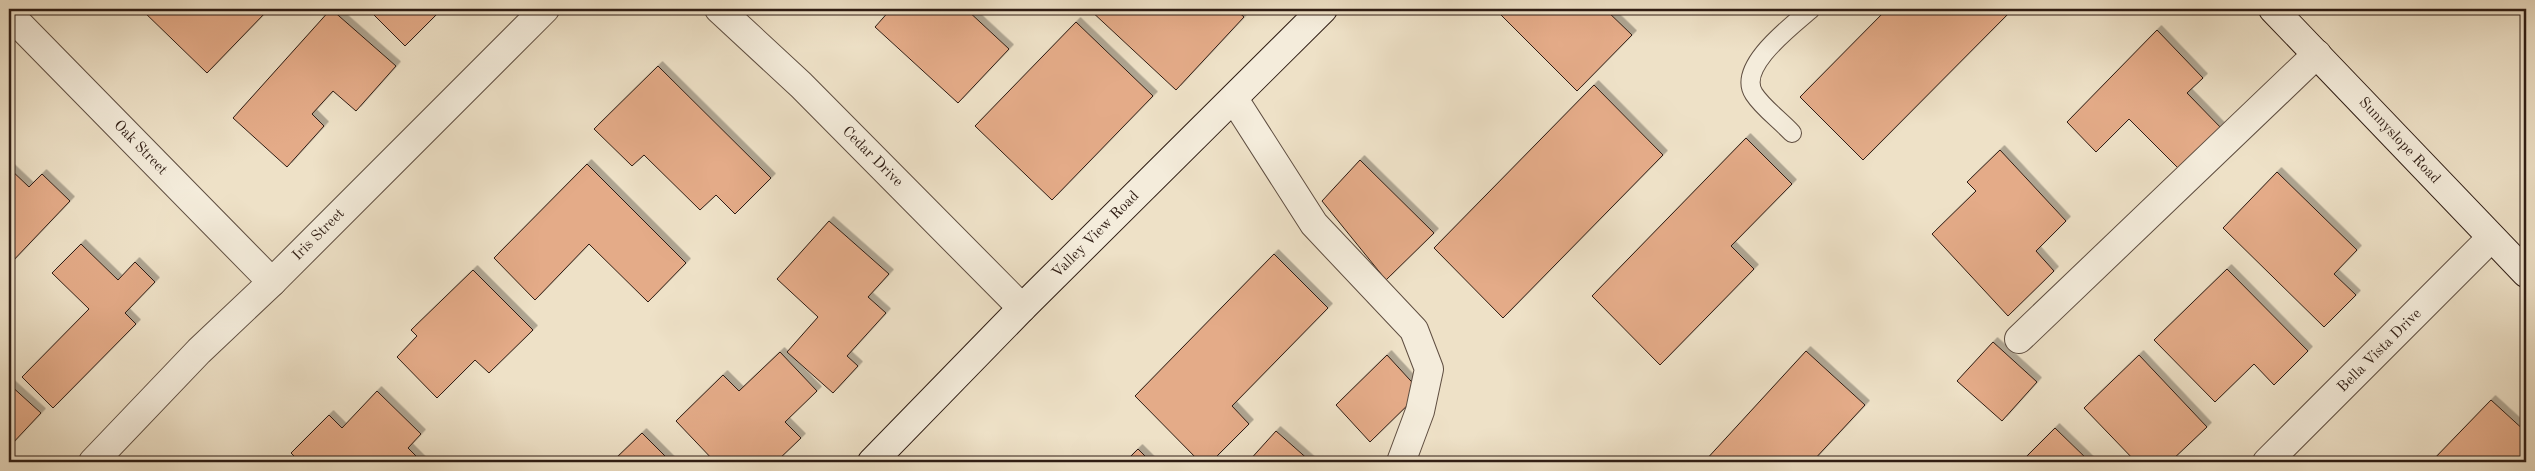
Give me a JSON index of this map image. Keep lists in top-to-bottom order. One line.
{"streets":{"street":["Sunnyslope Road","Oak Street","Cedar Drive","Iris Street","Valley View Road","Bella Vista Drive"]},"crossings":[["Sunnyslope Road","Bella Vista Drive"],["Oak Street","Iris Street"],["Cedar Drive","Valley View Road"]]}
